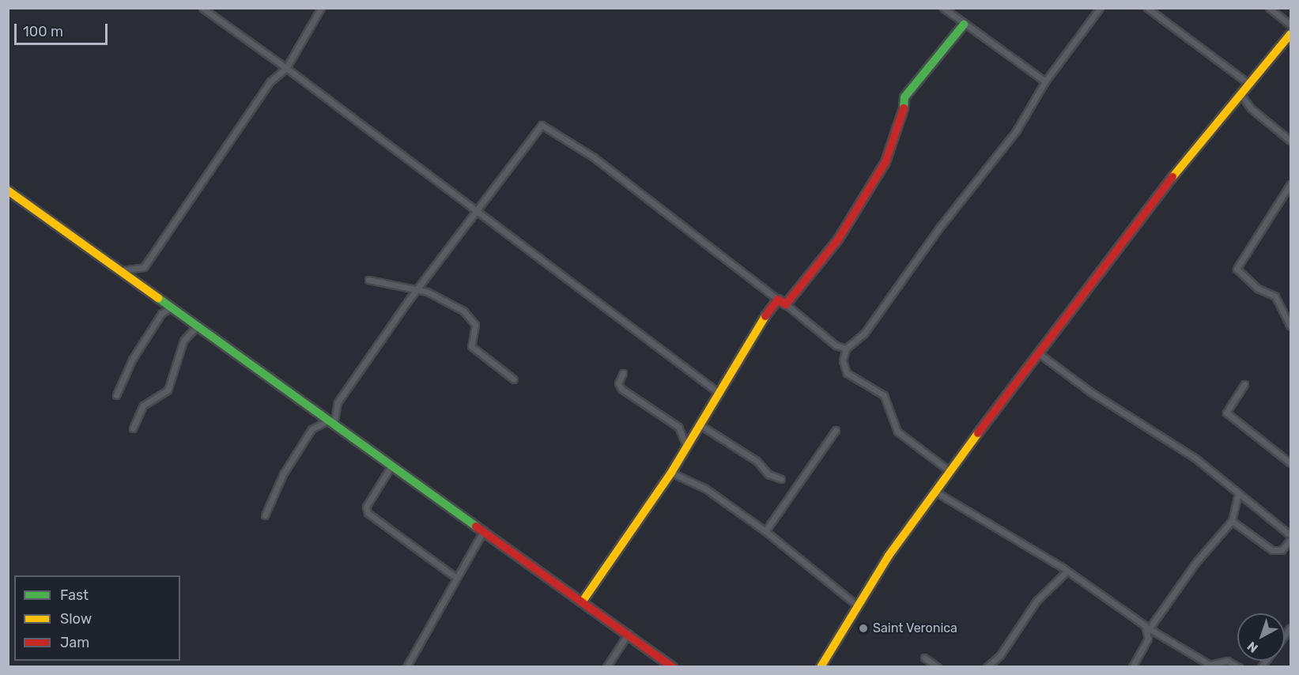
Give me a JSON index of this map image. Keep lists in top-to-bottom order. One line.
{"places":["Saint Veronica"],"legend":["Fast","Slow","Jam"],"scale_bar":"100 m","north":"bottom left"}
